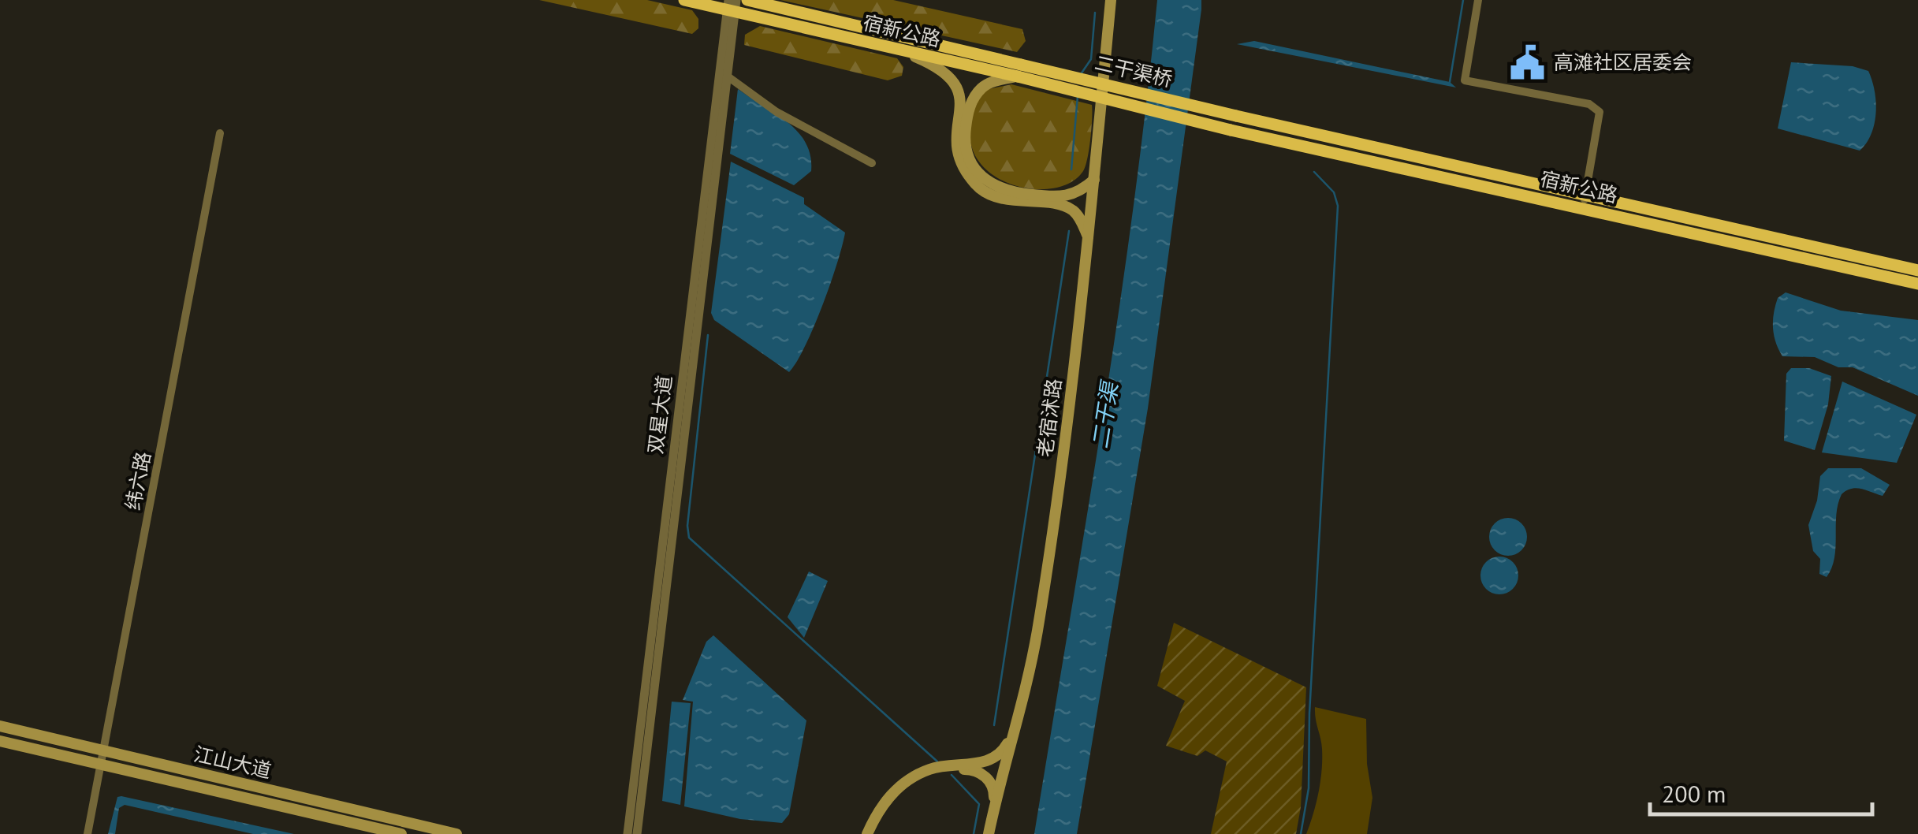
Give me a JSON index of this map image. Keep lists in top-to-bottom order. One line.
{"streets":{"highway":["宿新公路","二干渠桥"],"main road":["老宿沭路","江山大道"],"street":["双星大道","纬六路"]},"crossings":[["宿新公路","二干渠桥"],["宿新公路","双星大道"],["纬六路","江山大道"]],"water":["二干渠"],"places":{"public building":["高滩社区居委会"]},"scale_bar":"200 m"}
